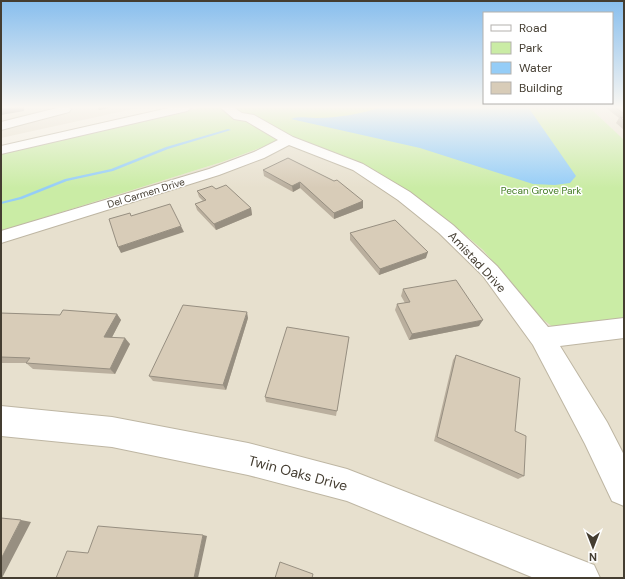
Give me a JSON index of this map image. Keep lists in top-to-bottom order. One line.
{"streets":{"street":["Del Carmen Drive","Amistad Drive","Twin Oaks Drive"]},"crossings":[["Del Carmen Drive","Amistad Drive"]],"parks":["Pecan Grove Park"],"legend":["Road","Park","Water","Building"],"north":"bottom"}
